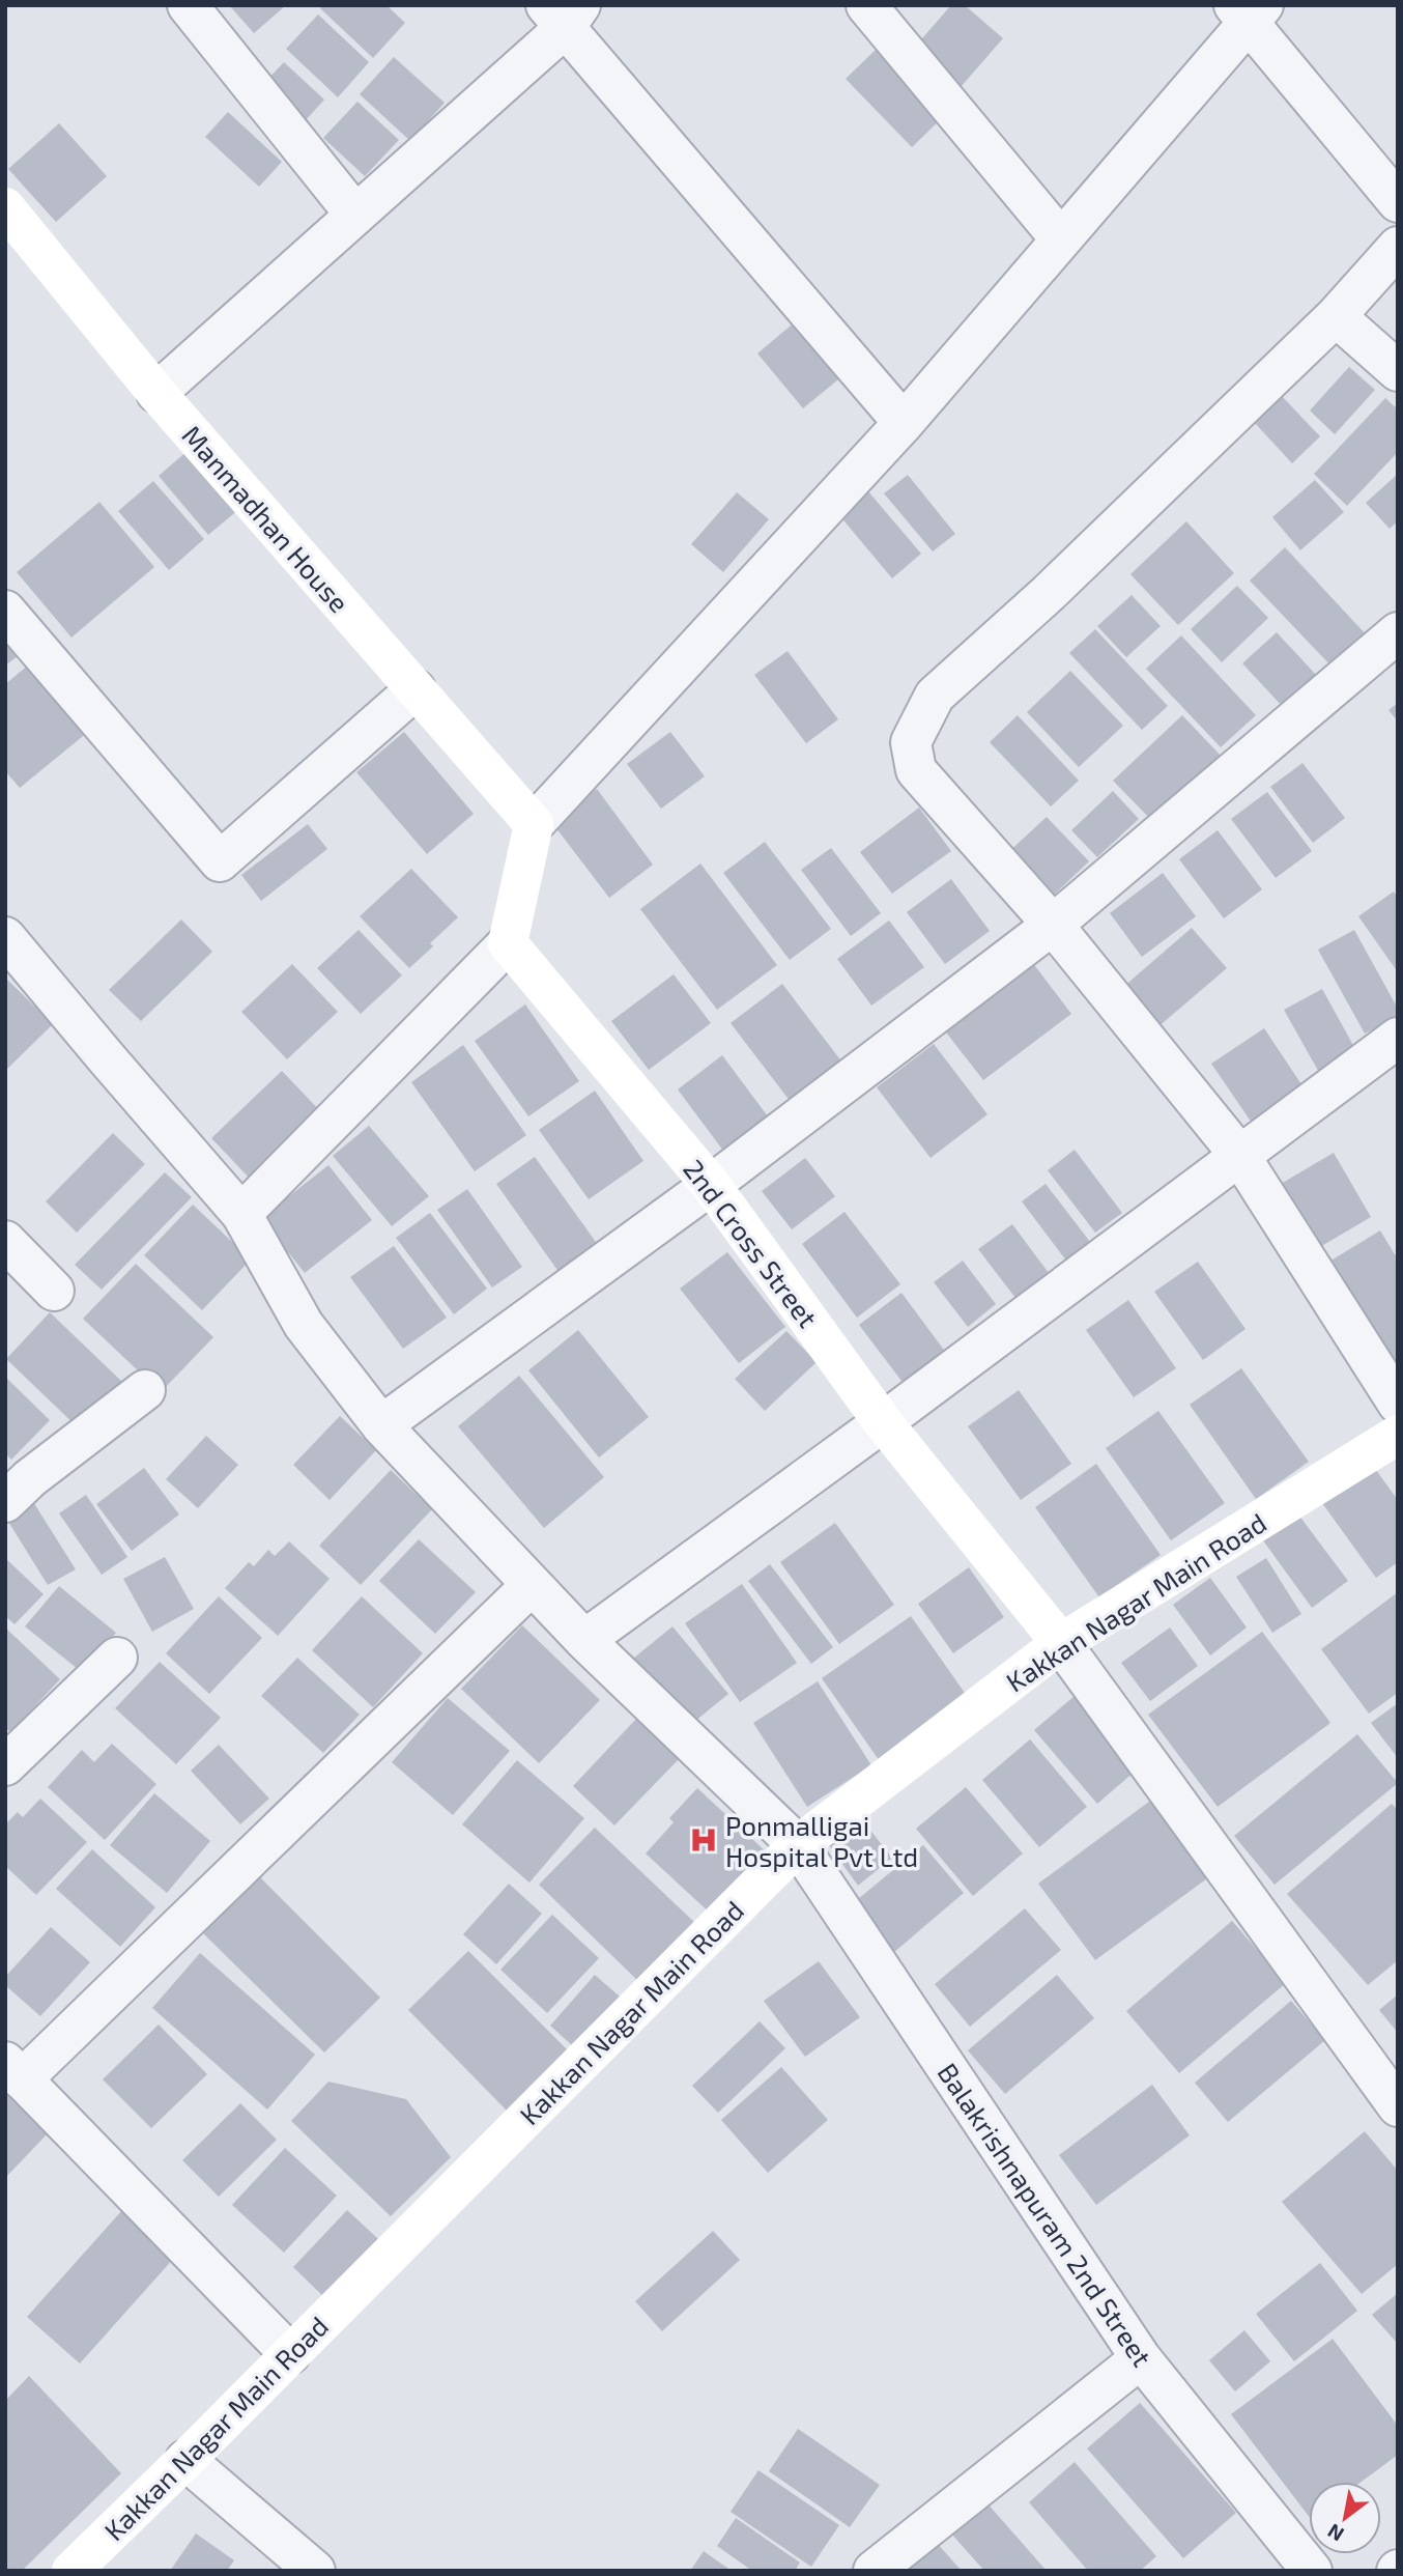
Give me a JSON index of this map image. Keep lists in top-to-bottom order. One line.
{"streets":{"street":["Manmadhan House","2nd Cross Street","Kakkan Nagar Main Road","Balakrishnapuram 2nd Street"]},"crossings":[["2nd Cross Street","Kakkan Nagar Main Road"],["Kakkan Nagar Main Road","Balakrishnapuram 2nd Street"]],"places":{"hospital":["Ponmalligai Hospital Pvt Ltd"]},"north":"bottom left"}
